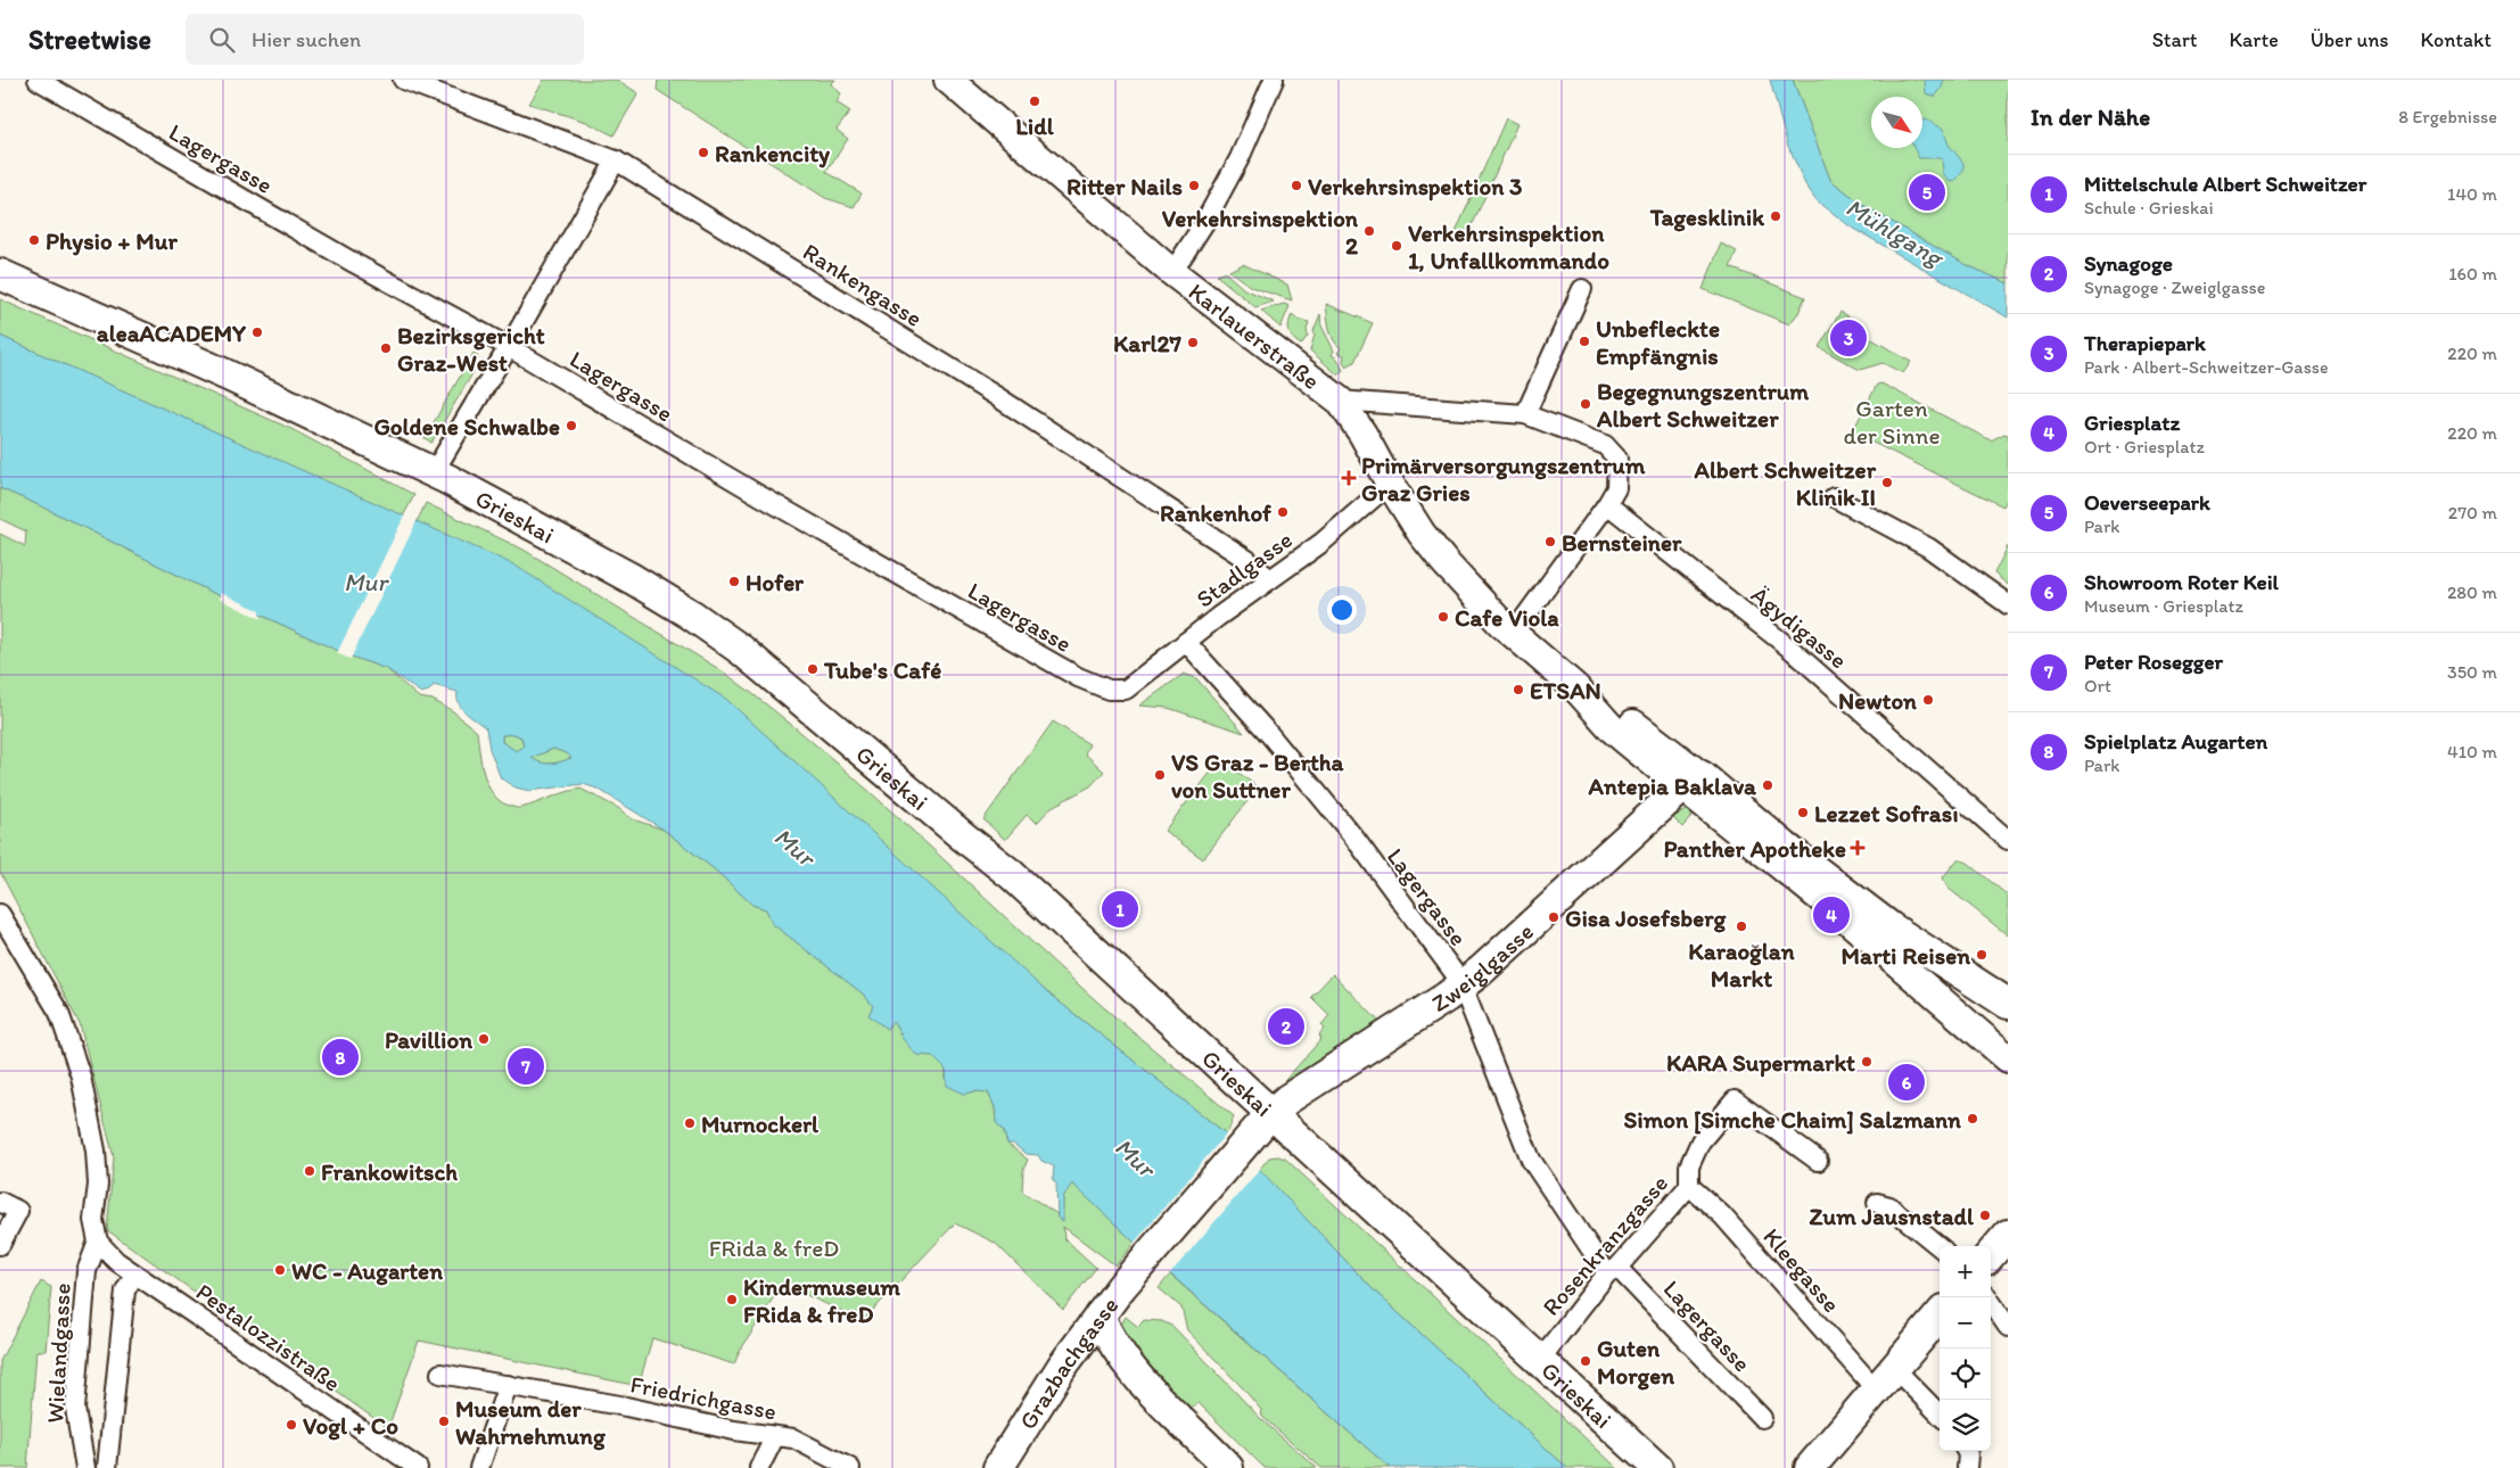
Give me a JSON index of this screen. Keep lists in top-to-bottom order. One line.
{"streets":{"main road":["Karlauerstraße","Grieskai","Zweiglgasse","Grazbachgasse"],"street":["Lagergasse","Rankengasse","Stadlgasse","Ägydigasse","Rosenkranzgasse","Kleegasse","Pestalozzistraße","Wielandgasse","Friedrichgasse"]},"crossings":[["Lagergasse","Stadlgasse"],["Lagergasse","Zweiglgasse"],["Lagergasse","Rosenkranzgasse"],["Rankengasse","Stadlgasse"],["Karlauerstraße","Stadlgasse"],["Grieskai","Zweiglgasse"],["Grieskai","Rosenkranzgasse"],["Zweiglgasse","Grazbachgasse"],["Rosenkranzgasse","Kleegasse"],["Pestalozzistraße","Wielandgasse"]],"water":["Mühlgang","Mur"],"parks":["Garten der Sinne","FRida & freD"],"places":{"other":["Lidl","Rankencity","Ritter Nails","Verkehrsinspektion 3","Tagesklinik","Verkehrsinspektion 2","Physio + Mur","Verkehrsinspektion 1, Unfallkommando","aleaACADEMY","Unbefleckte Empfängnis","Karl27","Bezirksgericht Graz-West","Begegnungszentrum Albert Schweitzer","Goldene Schwalbe","Albert Schweitzer Klinik II","Rankenhof","Bernsteiner","Hofer","Cafe Viola","Tube's Café","ETSAN","Newton","VS Graz - Bertha von Suttner","Antepia Baklava","Lezzet Sofrası","Gisa Josefsberg","Karaoğlan Markt","Marti Reisen","Pavillion","KARA Supermarkt","Simon [Simche Chaim] Salzmann","Murnockerl","Frankowitsch","Zum Jausnstadl","WC - Augarten","Kindermuseum FRida & freD","Guten Morgen","Museum der Wahrnehmung","Vogl + Co"],"health":["Primärversorgungszentrum Graz Gries","Panther Apotheke"]},"north":"bottom right","page":{"header":"Streetwise","search":"Hier suchen","nav":["Start","Karte","Über uns","Kontakt"],"heading":["In der Nähe","8 Ergebnisse"],"list":[{"mark":"1","name":"Mittelschule Albert Schweitzer","note":"Schule · Grieskai","value":"140 m"},{"mark":"2","name":"Synagoge","note":"Synagoge · Zweiglgasse","value":"160 m"},{"mark":"3","name":"Therapiepark","note":"Park · Albert-Schweitzer-Gasse","value":"220 m"},{"mark":"4","name":"Griesplatz","note":"Ort · Griesplatz","value":"220 m"},{"mark":"5","name":"Oeverseepark","note":"Park","value":"270 m"},{"mark":"6","name":"Showroom Roter Keil","note":"Museum · Griesplatz","value":"280 m"},{"mark":"7","name":"Peter Rosegger","note":"Ort","value":"350 m"},{"mark":"8","name":"Spielplatz Augarten","note":"Park","value":"410 m"}],"pins":["5","3","1","4","2","8","7","6"],"map_buttons":["+","−"]}}
